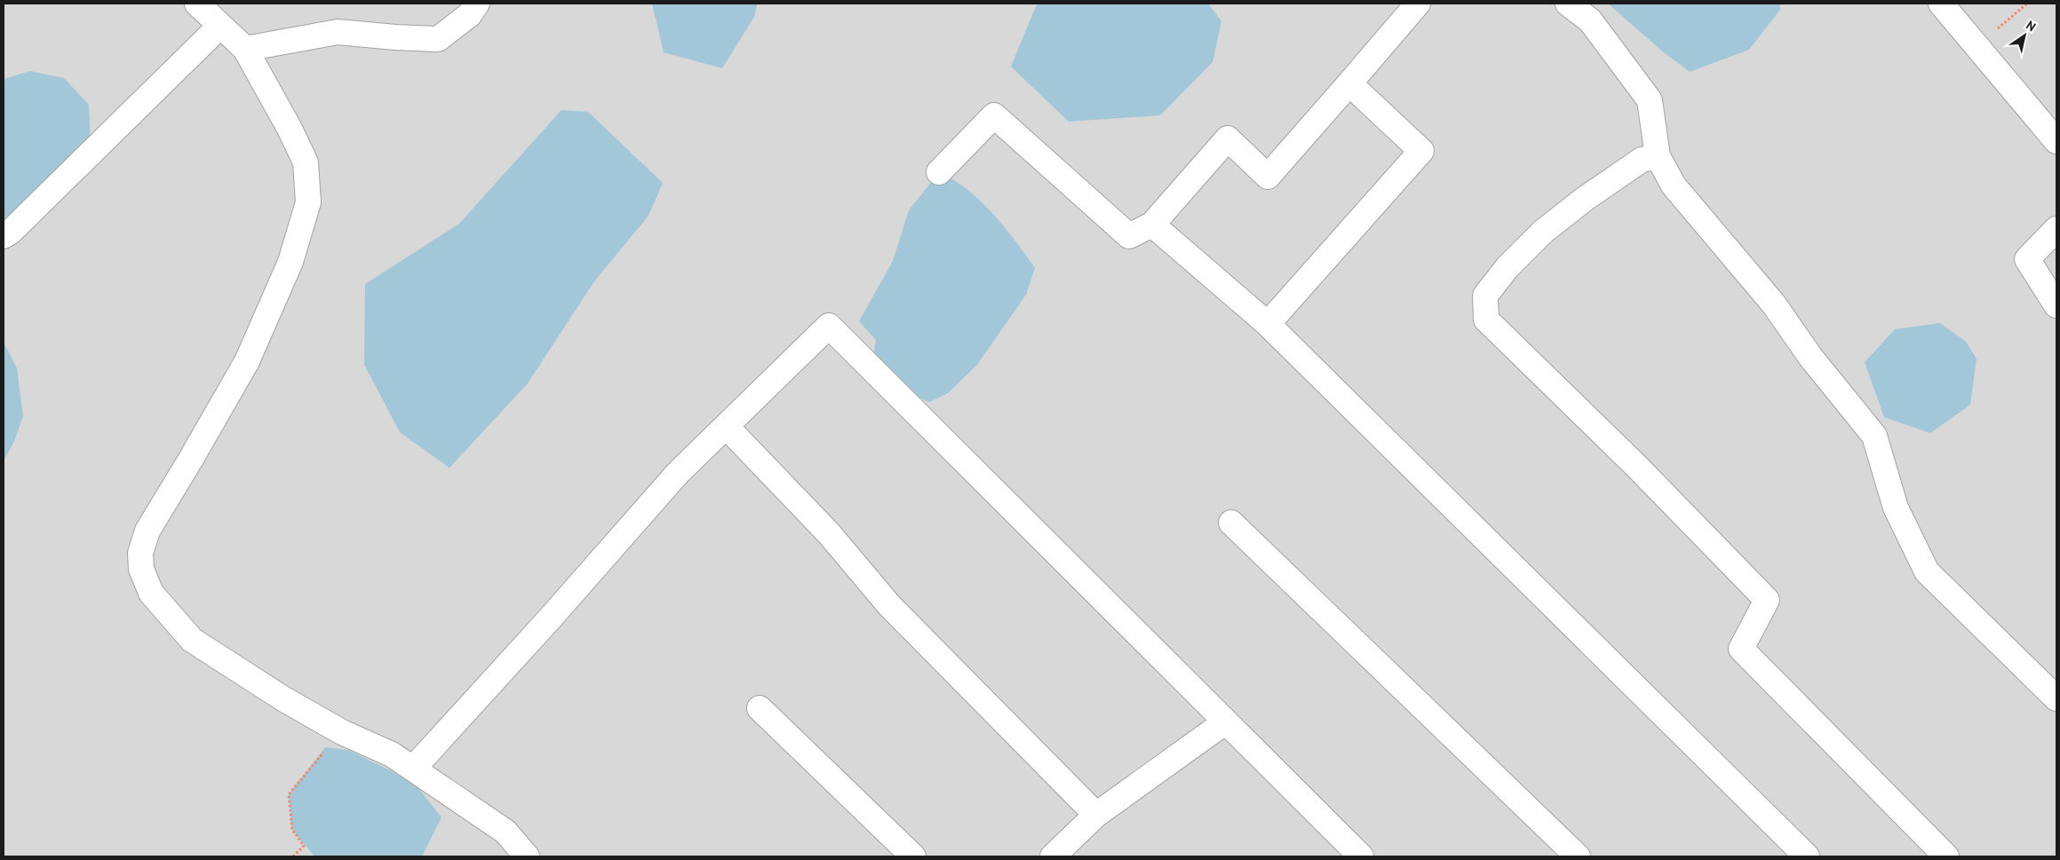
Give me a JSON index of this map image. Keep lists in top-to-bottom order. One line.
{"north":"top right"}
